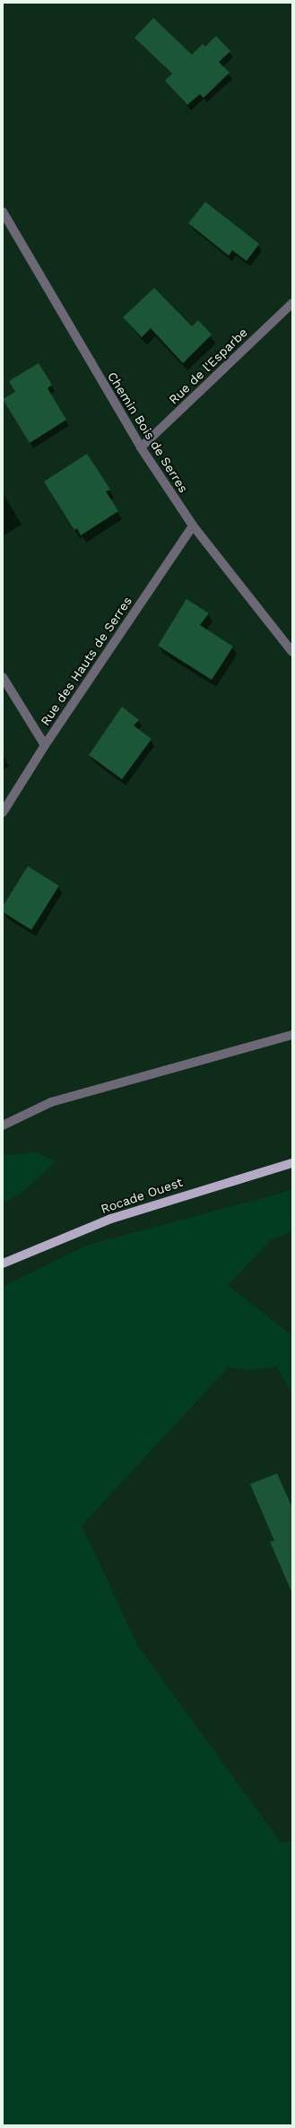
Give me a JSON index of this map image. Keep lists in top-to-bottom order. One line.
{"streets":{"main road":["Rocade Ouest"],"street":["Rue de l'Esparbe","Chemin Bois de Serres","Rue des Hauts de Serres"]},"crossings":[["Rue de l'Esparbe","Chemin Bois de Serres"],["Chemin Bois de Serres","Rue des Hauts de Serres"]]}
